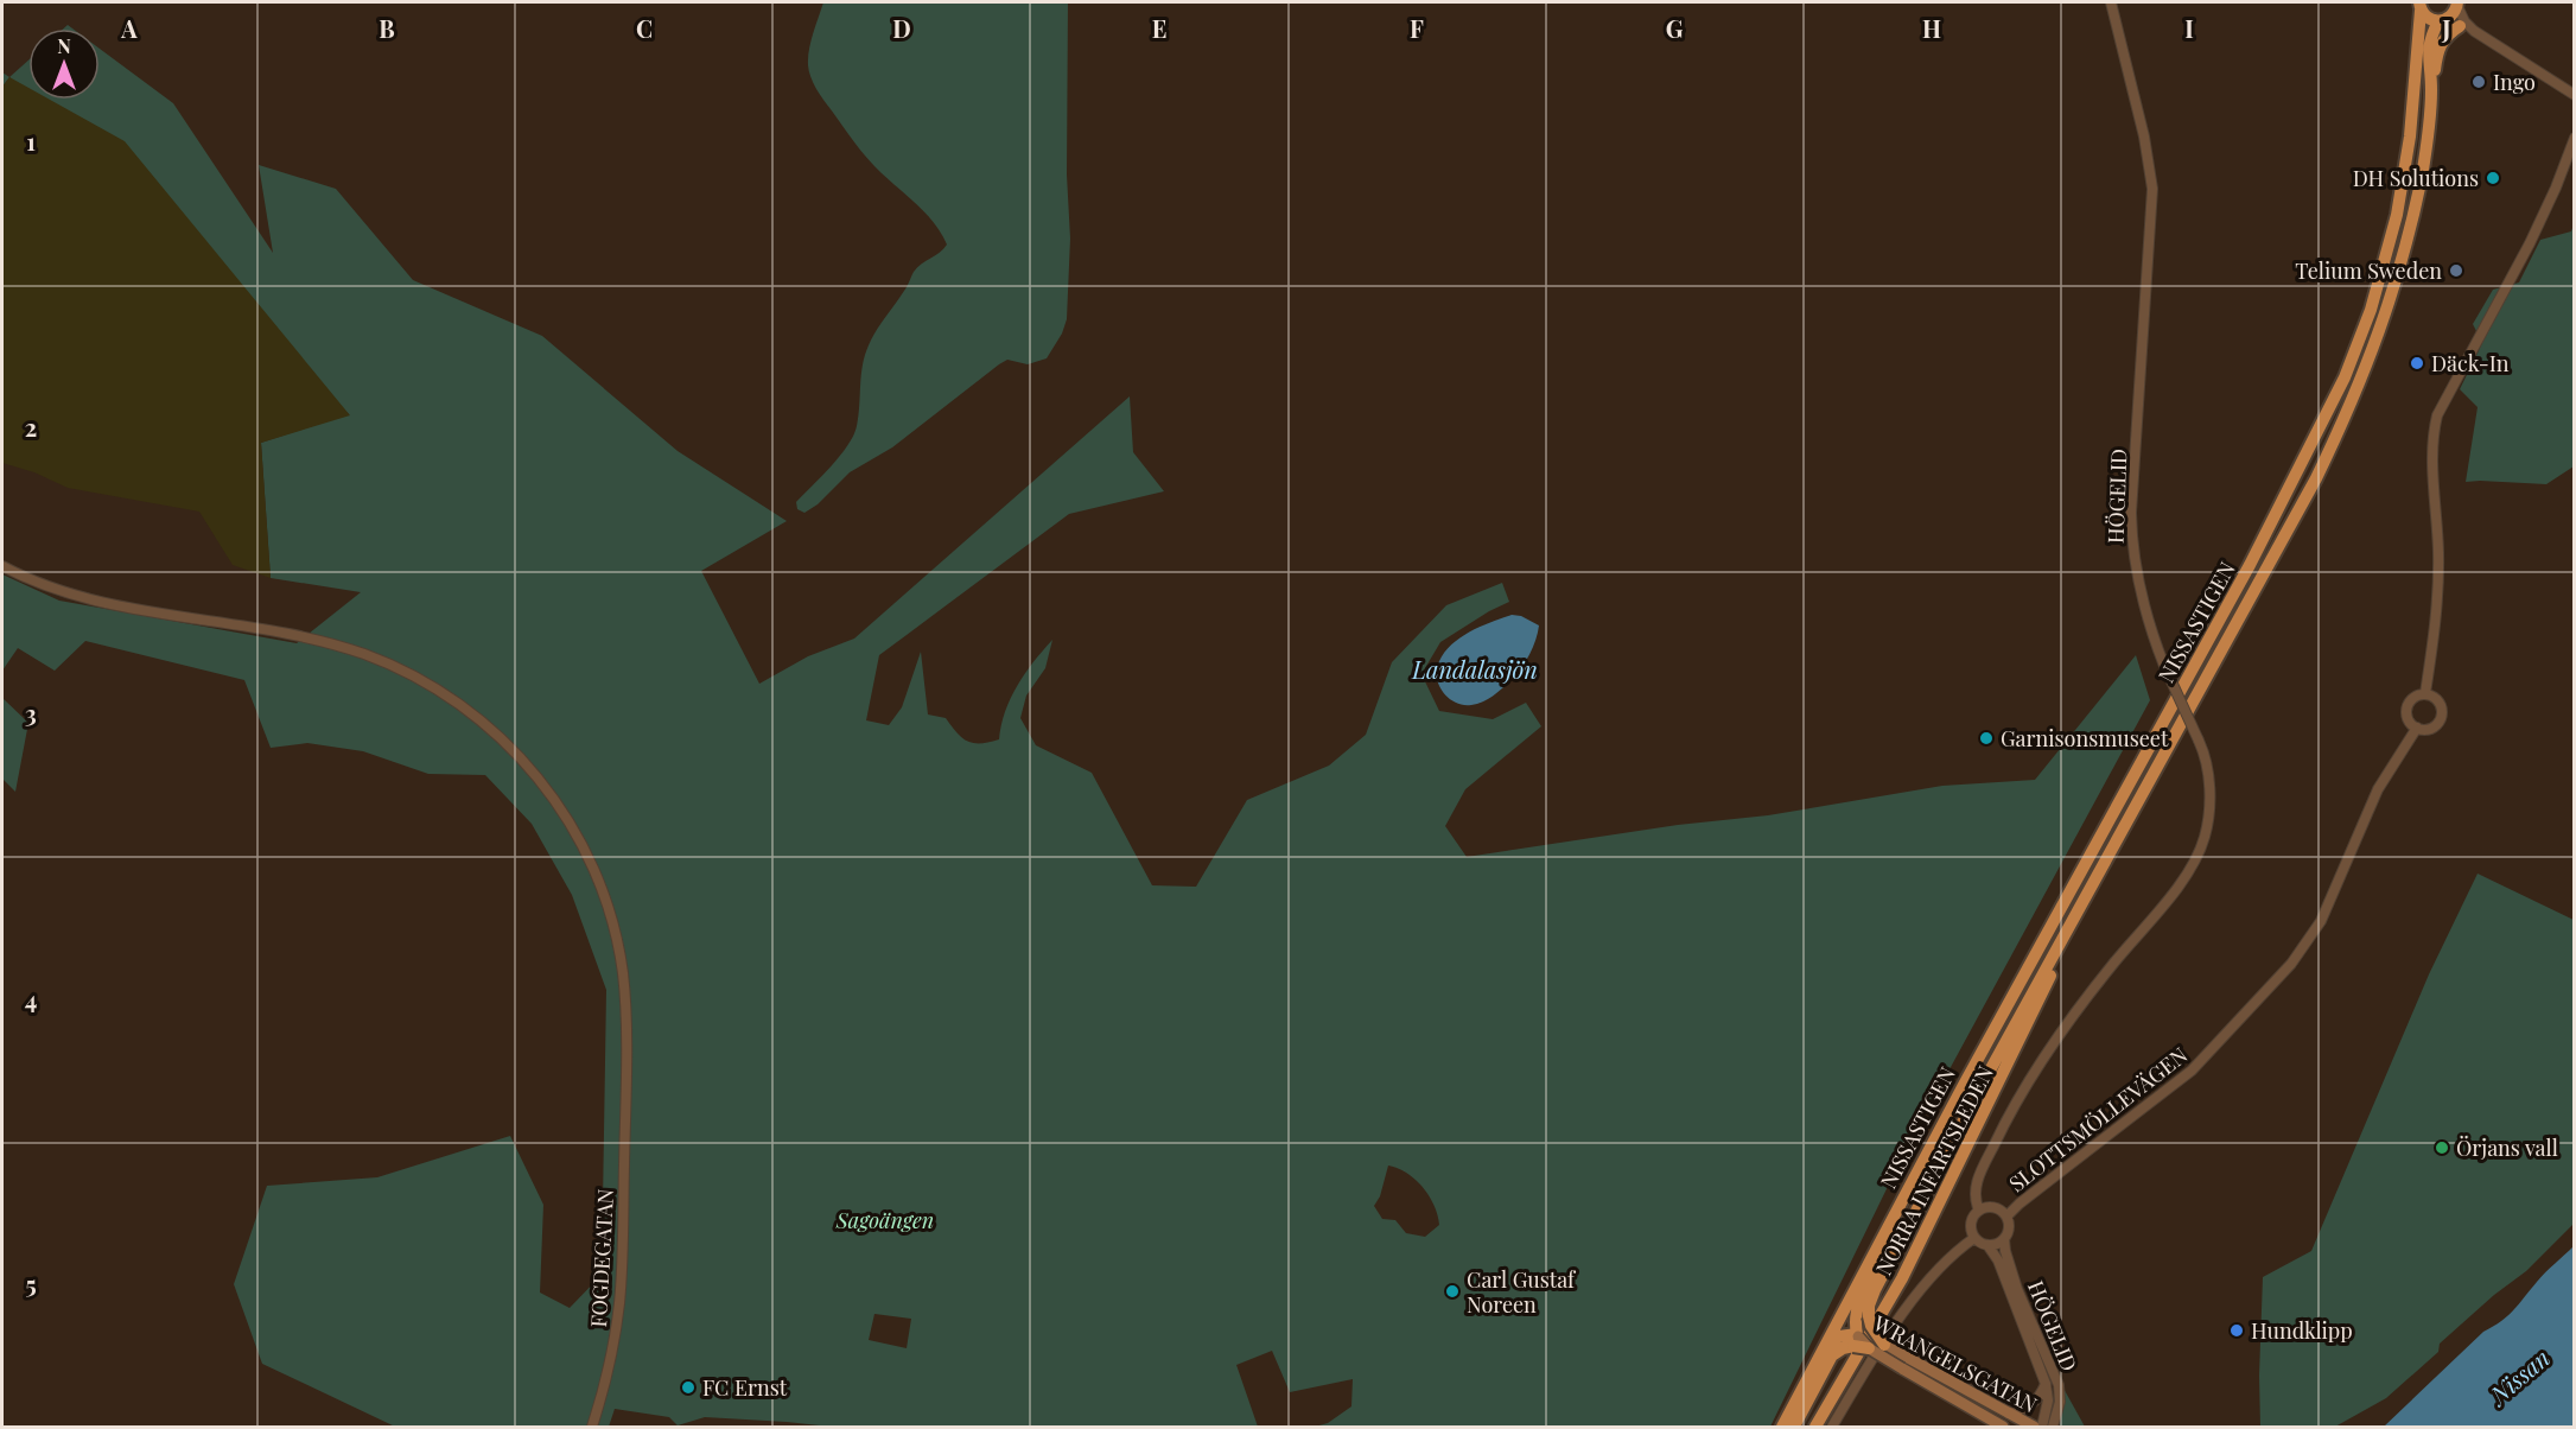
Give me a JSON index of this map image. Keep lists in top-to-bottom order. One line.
{"streets":{"highway":["NISSASTIGEN","NORRA INFARTSLEDEN"],"main road":["WRANGELSGATAN"],"street":["HÖGELID","SLOTTSMÖLLEVÄGEN","FOGDEGATAN"]},"crossings":[["HÖGELID","SLOTTSMÖLLEVÄGEN"],["HÖGELID","WRANGELSGATAN"],["NISSASTIGEN","NORRA INFARTSLEDEN"]],"water":["Landalasjön","Nissan"],"parks":["Sagoängen"],"places":["Ingo","DH Solutions","Telium Sweden","Däck-In","Garnisonsmuseet","Örjans vall","Carl Gustaf Noreen","Hundklipp","FC Ernst"],"north":"top","grid":{"columns":["A","B","C","D","E","F","G","H","I","J"],"rows":["1","2","3","4","5"]}}
